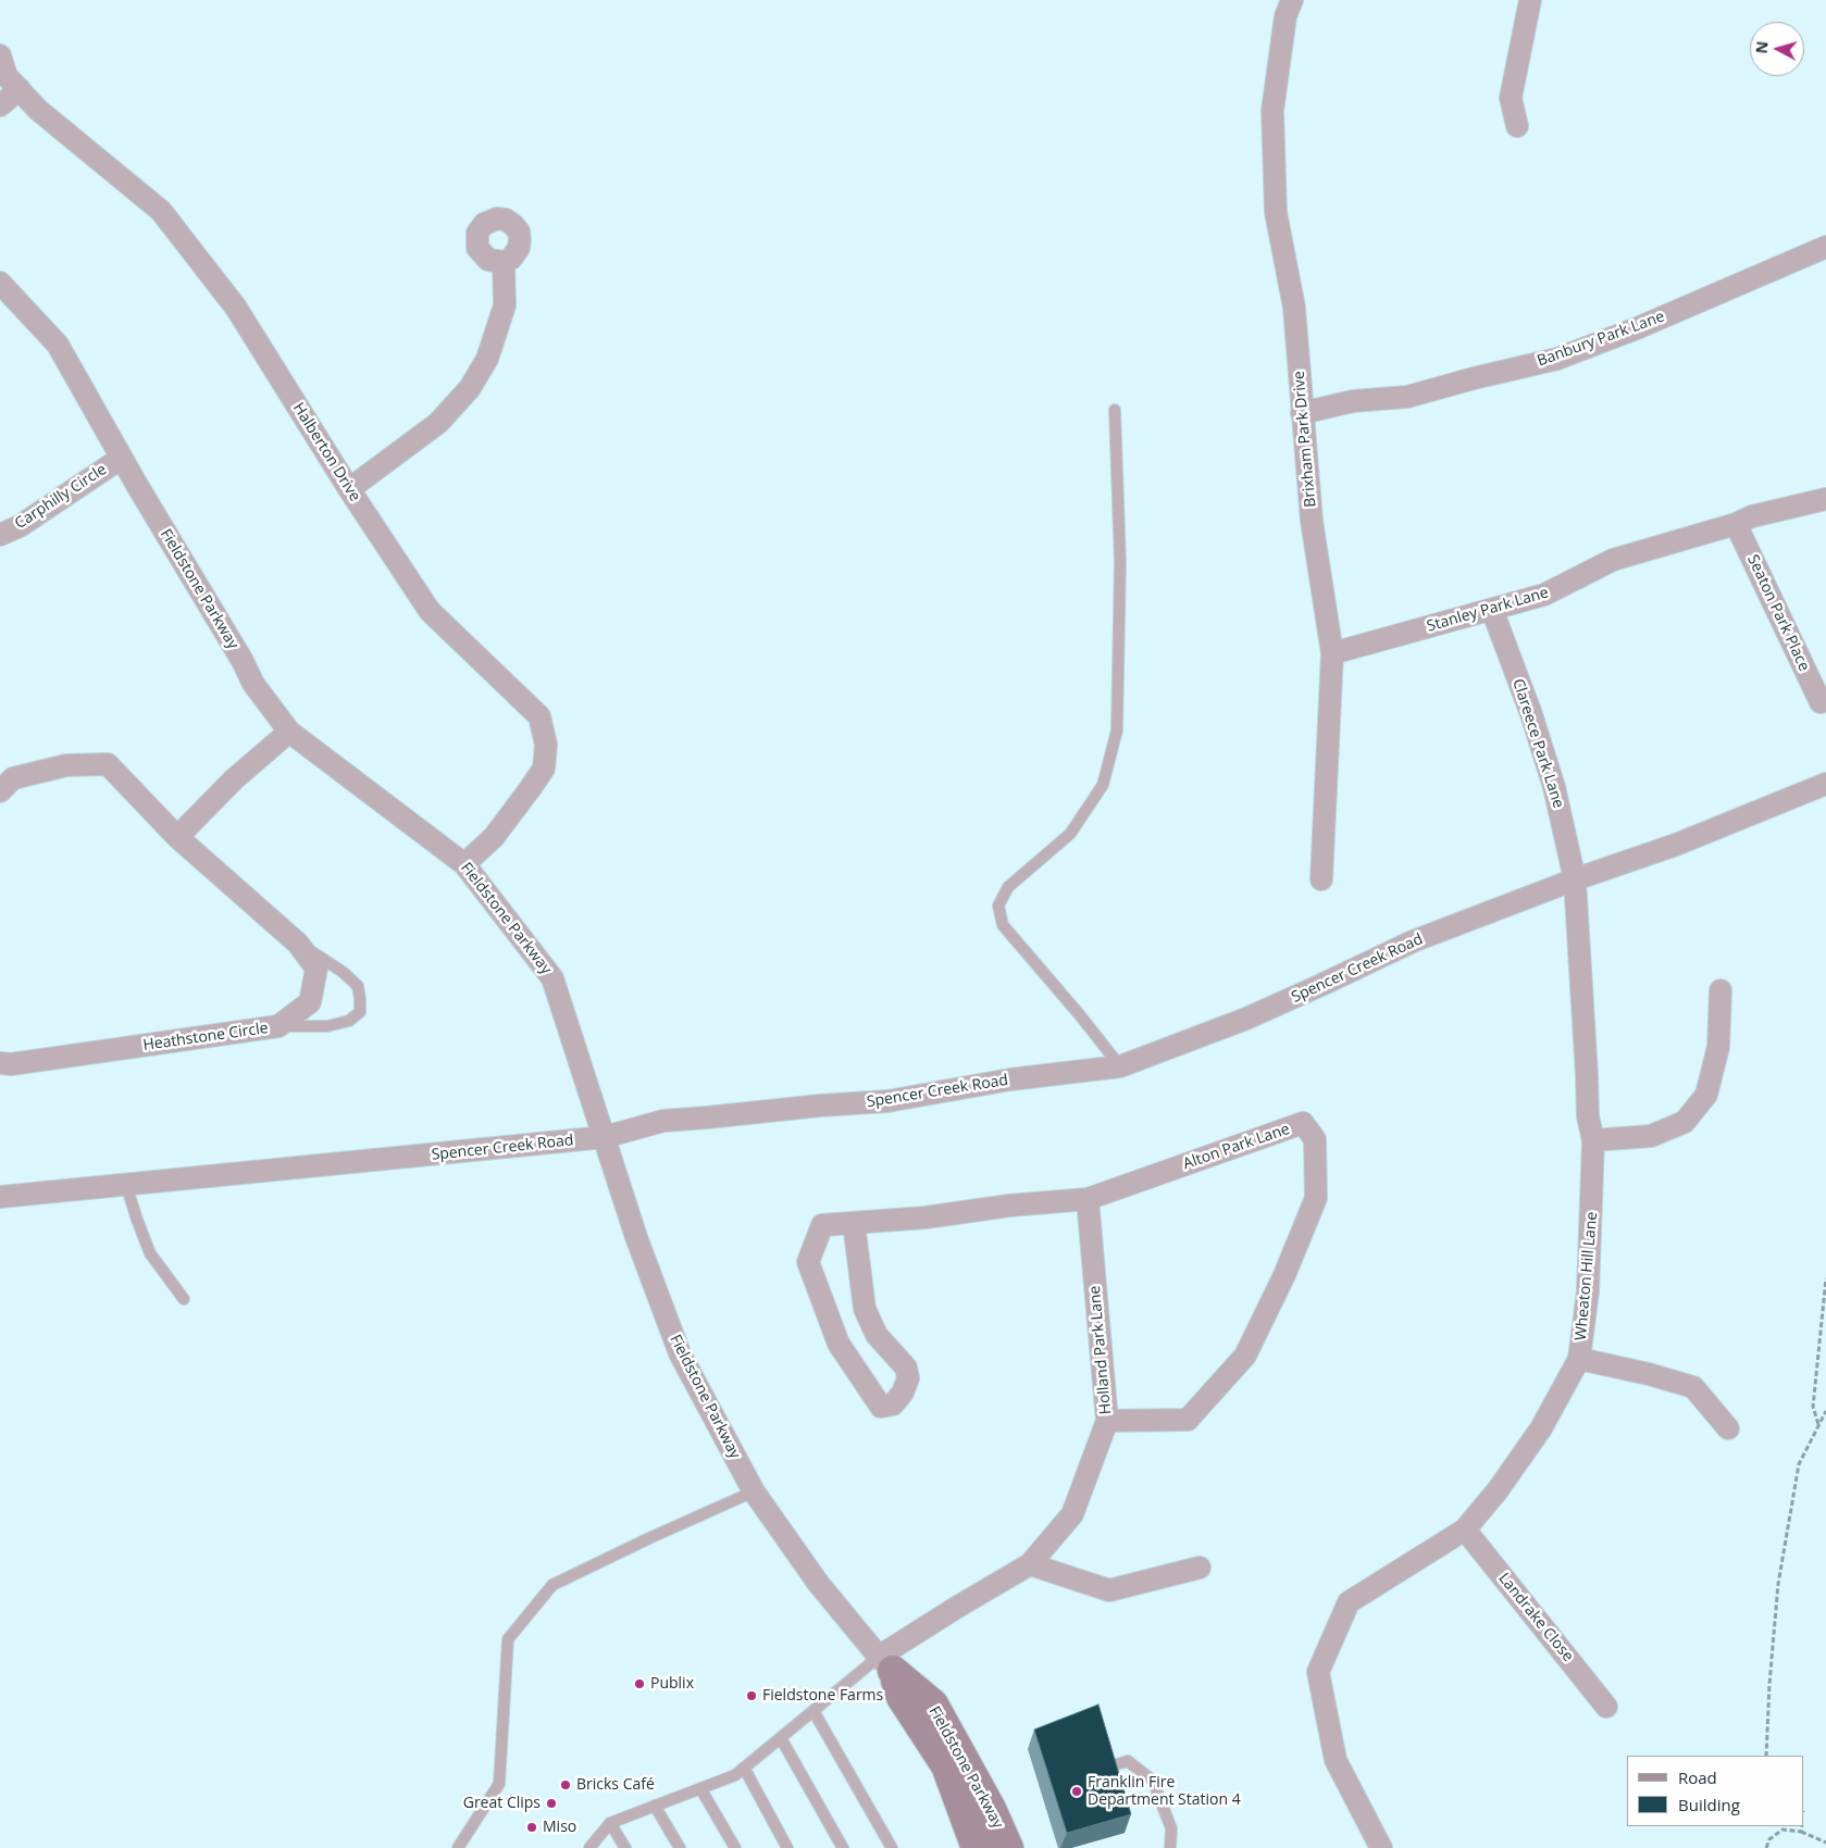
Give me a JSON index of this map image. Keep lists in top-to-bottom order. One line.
{"streets":{"street":["Banbury Park Lane","Brixham Park Drive","Halberton Drive","Carphilly Circle","Fieldstone Parkway","Stanley Park Lane","Seaton Park Place","Clareece Park Lane","Spencer Creek Road","Heathstone Circle","Alton Park Lane","Wheaton Hill Lane","Holland Park Lane","Landrake Close"]},"crossings":[["Banbury Park Lane","Brixham Park Drive"],["Brixham Park Drive","Stanley Park Lane"],["Halberton Drive","Fieldstone Parkway"],["Carphilly Circle","Fieldstone Parkway"],["Fieldstone Parkway","Spencer Creek Road"],["Fieldstone Parkway","Holland Park Lane"],["Stanley Park Lane","Seaton Park Place"],["Stanley Park Lane","Clareece Park Lane"],["Clareece Park Lane","Spencer Creek Road"],["Clareece Park Lane","Wheaton Hill Lane"],["Spencer Creek Road","Wheaton Hill Lane"],["Alton Park Lane","Holland Park Lane"],["Wheaton Hill Lane","Landrake Close"]],"places":["Publix","Fieldstone Farms","Bricks Café","Franklin Fire Department Station 4","Great Clips","Miso"],"legend":["Road","Building"],"north":"left"}
